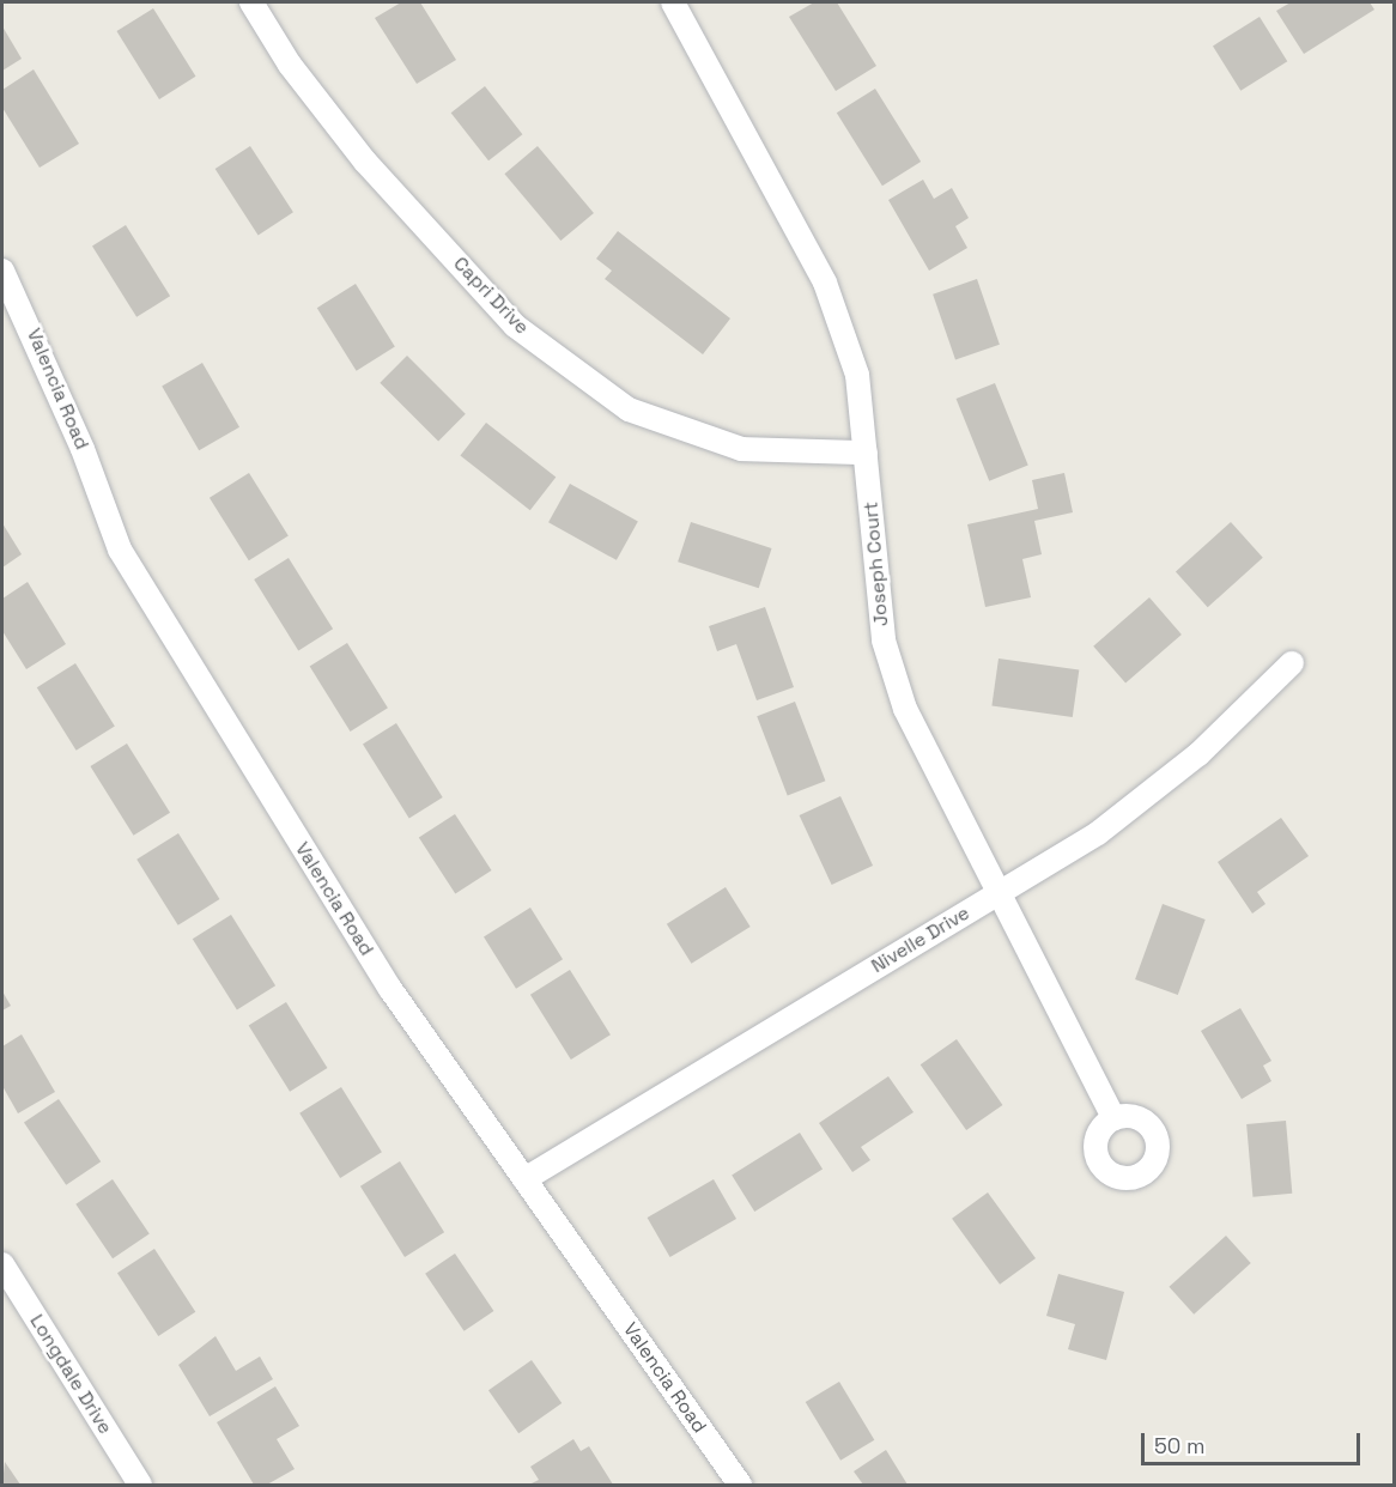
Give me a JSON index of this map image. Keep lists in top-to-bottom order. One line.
{"streets":{"street":["Capri Drive","Valencia Road","Joseph Court","Nivelle Drive","Longdale Drive"]},"crossings":[["Capri Drive","Joseph Court"],["Valencia Road","Nivelle Drive"],["Joseph Court","Nivelle Drive"]],"scale_bar":"50 m"}
